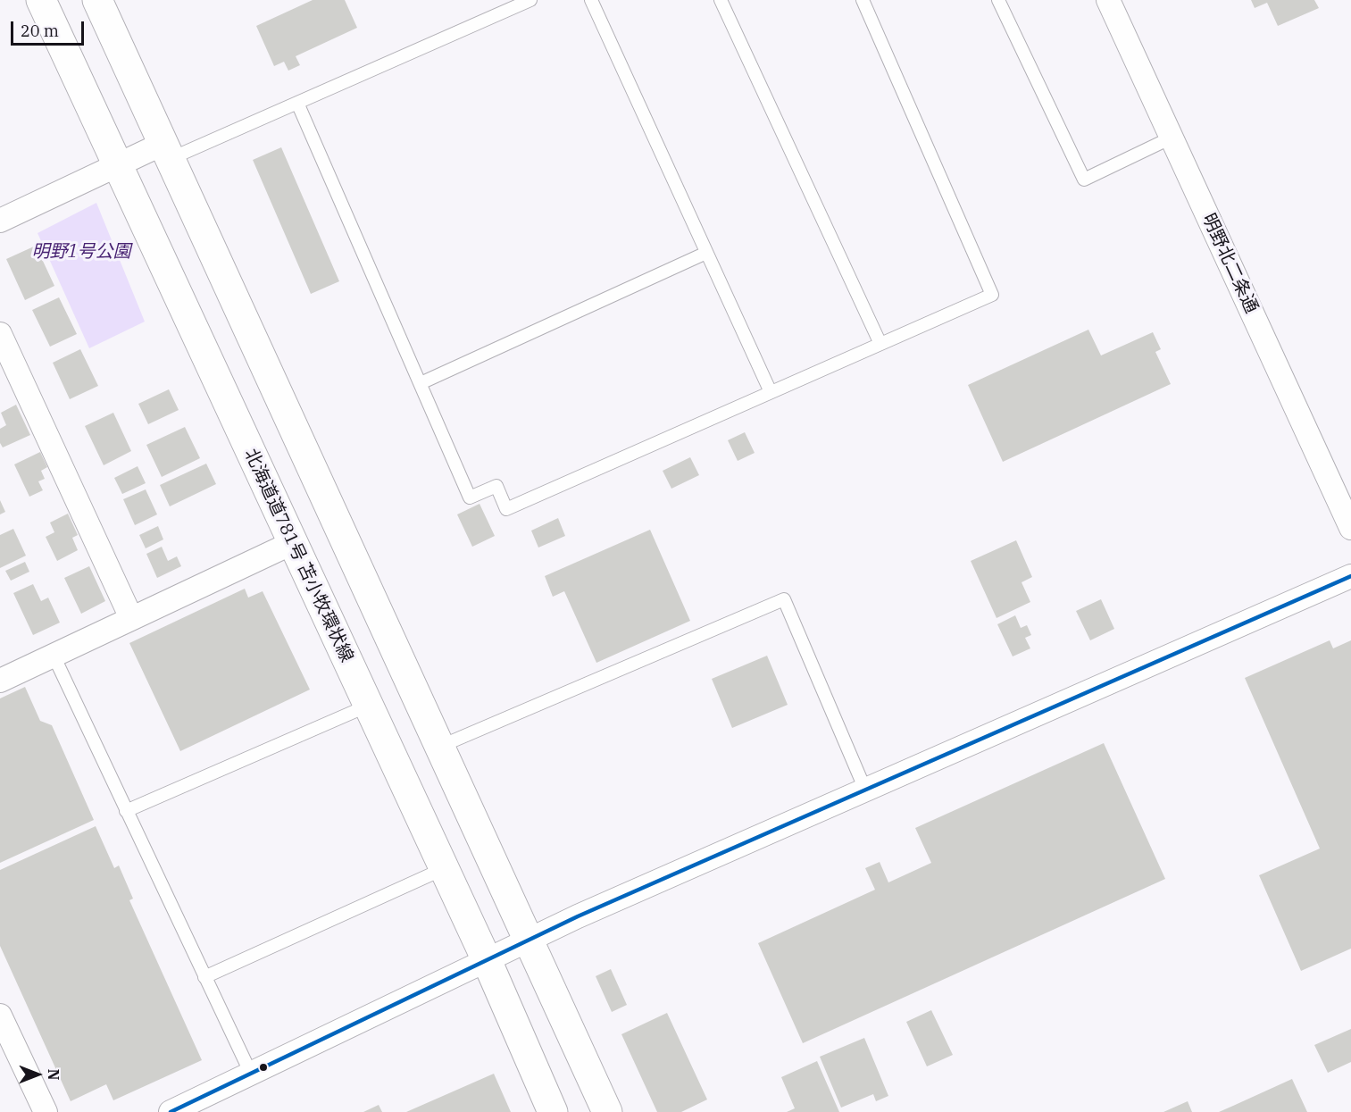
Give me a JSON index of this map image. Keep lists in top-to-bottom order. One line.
{"streets":{"main road":["北海道道781号 苫小牧環状線"],"street":["明野北二条通"]},"parks":["明野1号公園"],"scale_bar":"20 m","north":"right"}
